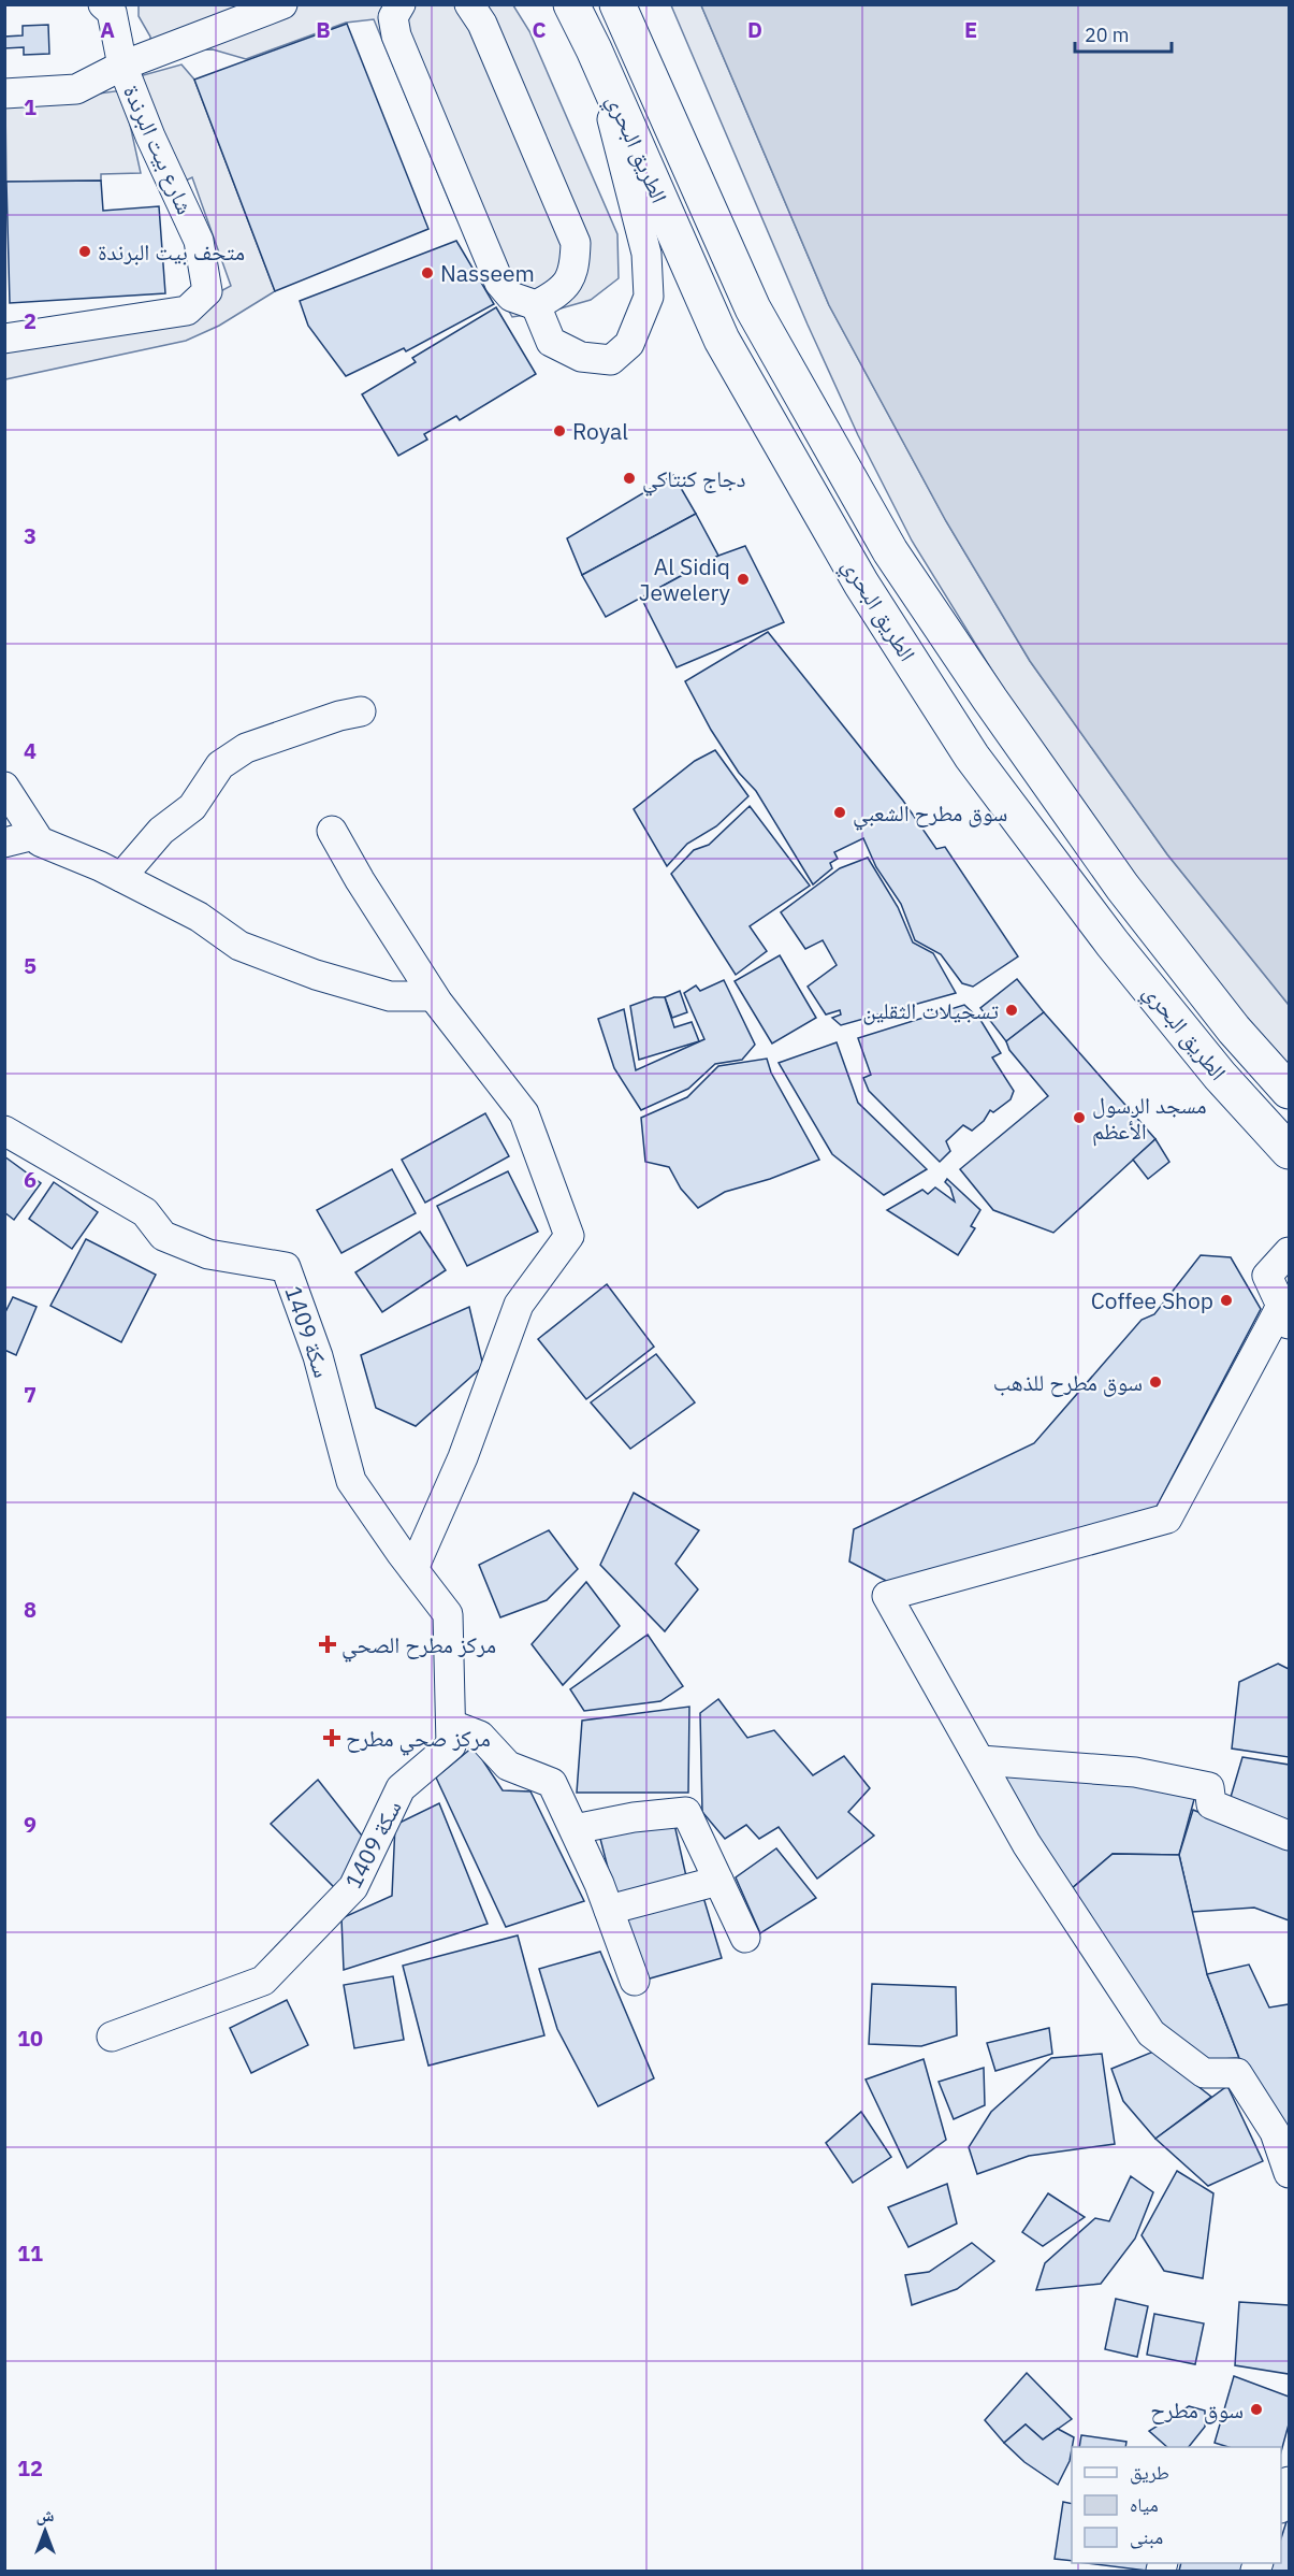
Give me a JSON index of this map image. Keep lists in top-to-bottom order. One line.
{"streets":{"main road":["الطريق البحري"],"street":["شارع بيت البرندة","1409 سكة"]},"places":{"other":["متحف بيت البرندة","Nasseem","Royal","دجاج كنتاكي","Al Sidiq Jewelery","سوق مطرح الشعبي","تسجيلات الثقلين","مسجد الرسول الأعظم","Coffee Shop","سوق مطرح للذهب","سوق مطرح"],"health":["مركز مطرح الصحي","مركز صحي مطرح"]},"legend":["طريق","مياه","مبنى"],"scale_bar":"20 m","north":"top","grid":{"columns":["A","B","C","D","E"],"rows":["1","2","3","4","5","6","7","8","9","10","11","12"]}}
